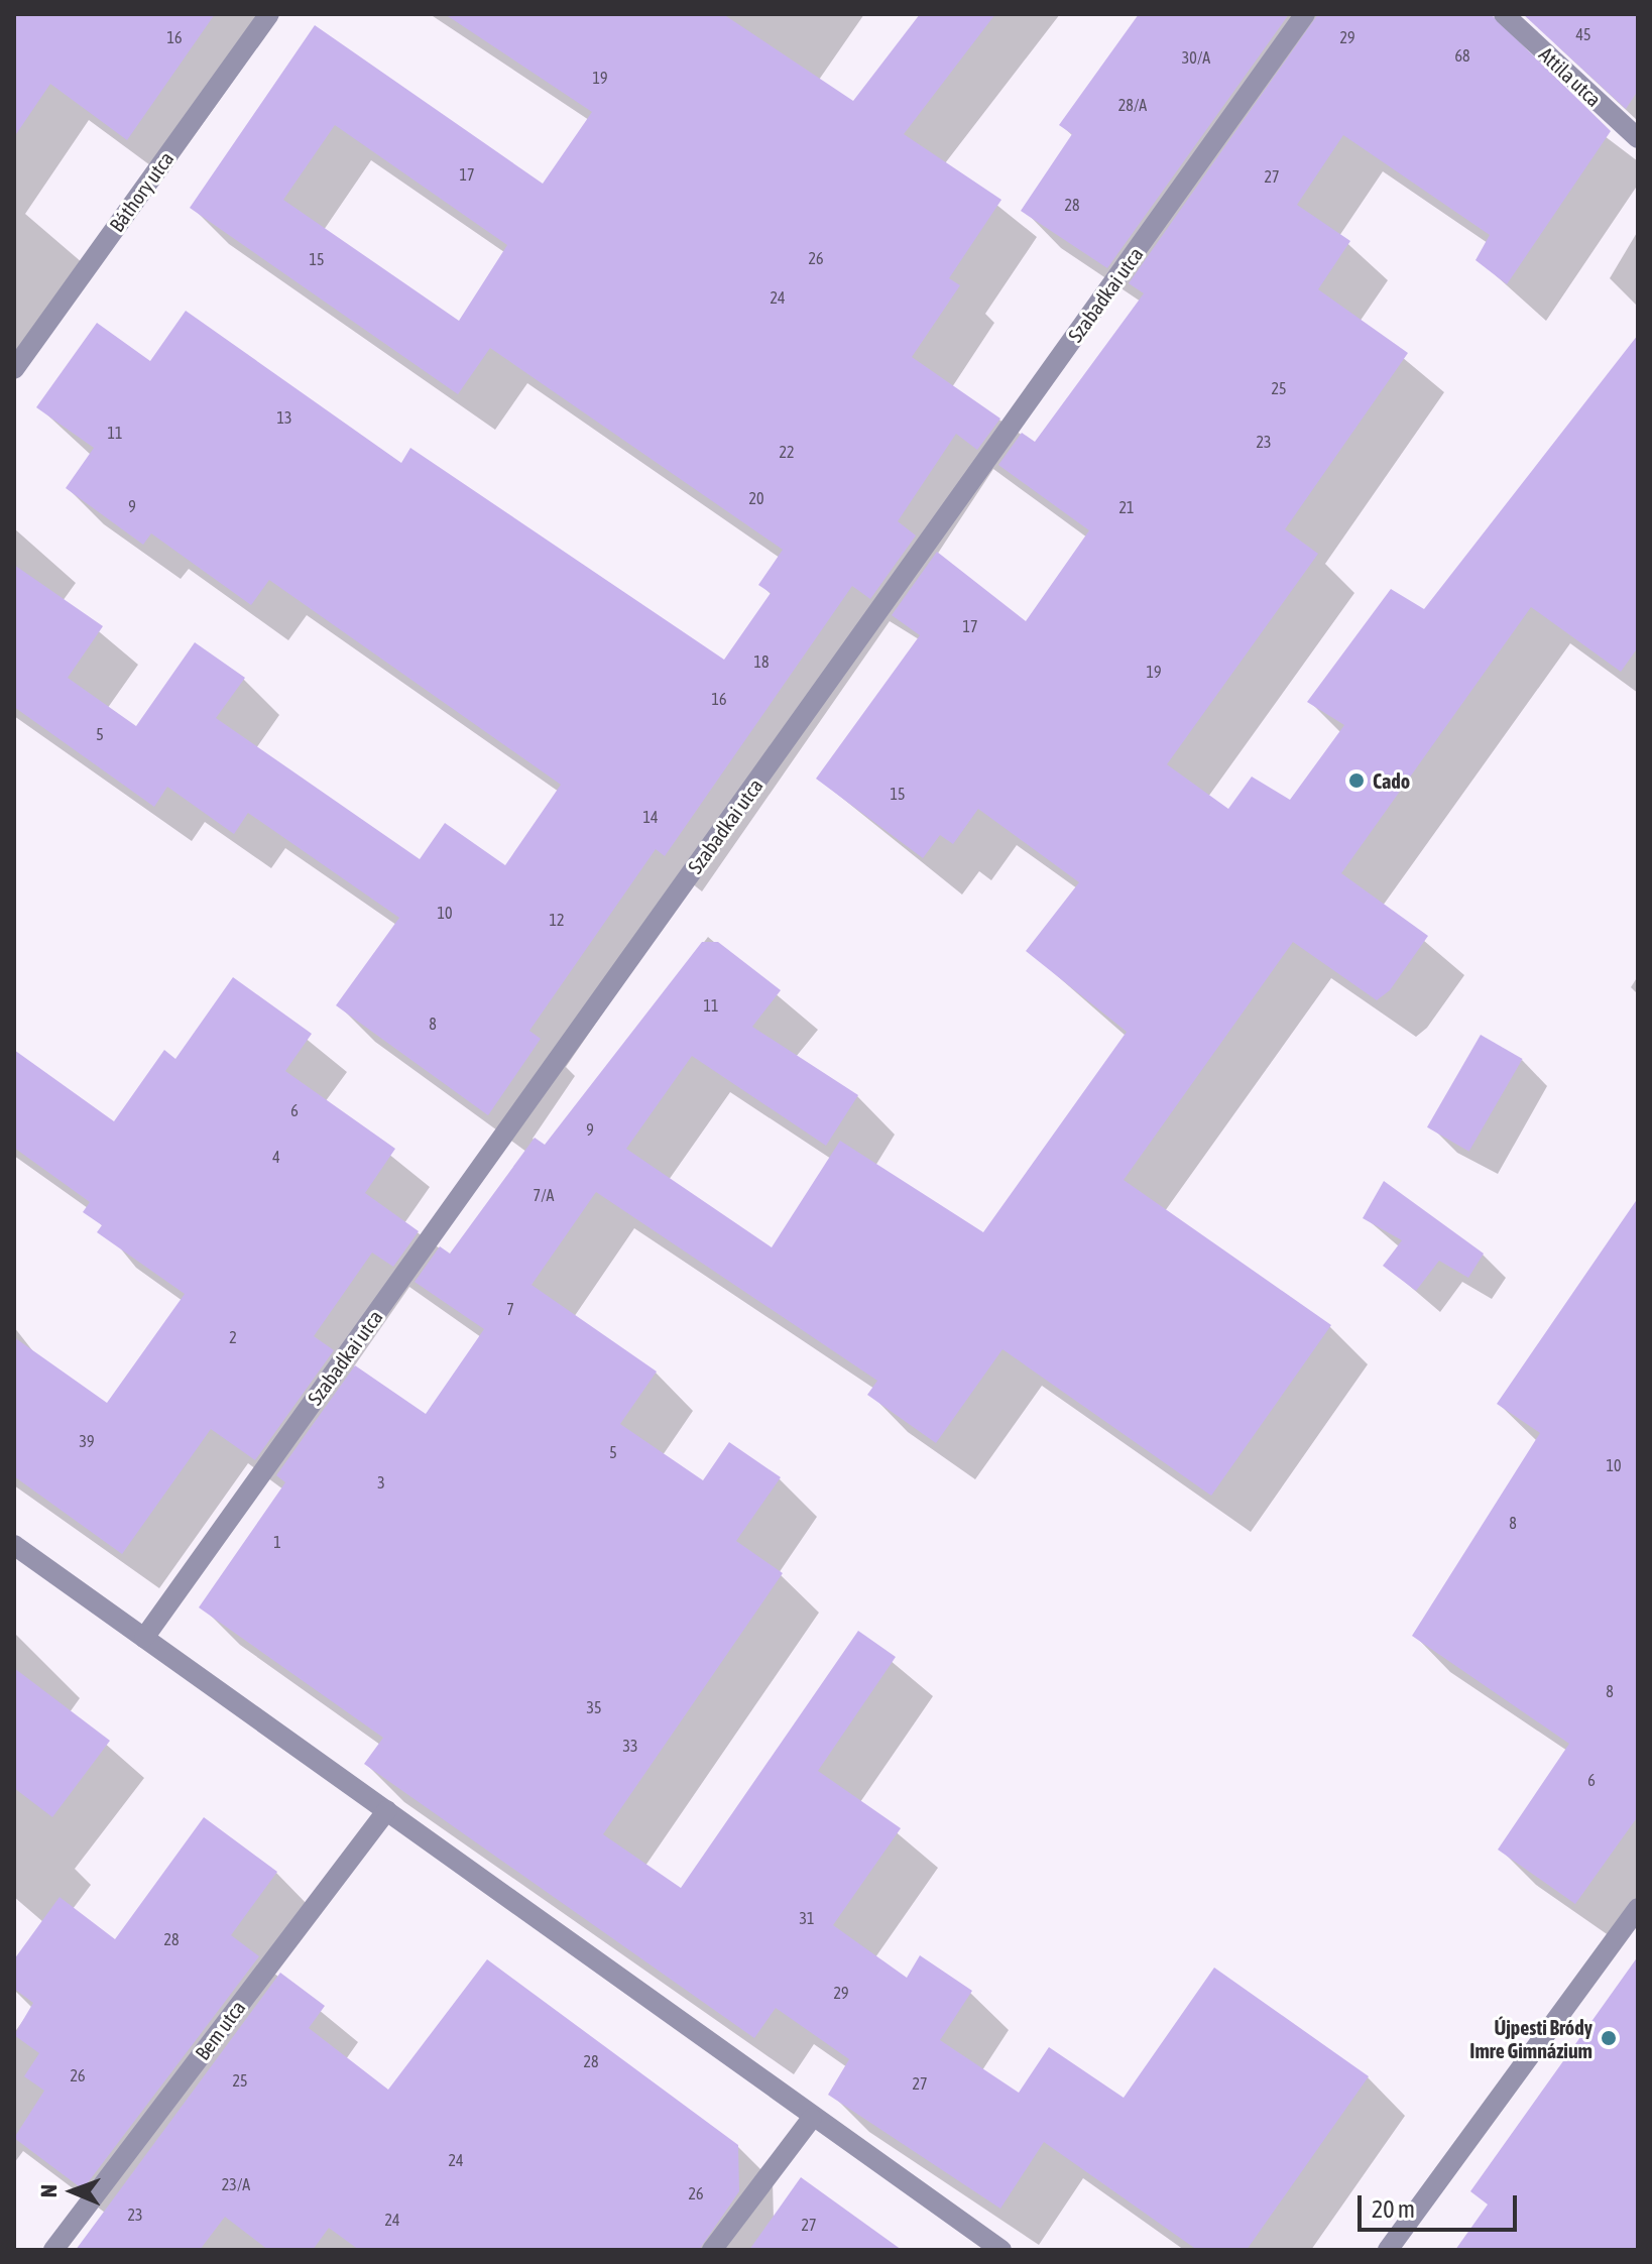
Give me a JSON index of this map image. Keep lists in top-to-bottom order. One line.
{"streets":{"street":["Attila utca","Báthory utca","Szabadkai utca","Bem utca"]},"places":["Cado","Újpesti Bródy Imre Gimnázium"],"house_numbers":["45","16","29","68","30/A","19","28/A","17","27","28","26","15","24","25","13","11","23","22","20","9","21","17","18","19","16","5","15","14","10","12","11","8","6","9","4","7/A","7","2","39","5","10","3","8","1","8","35","33","6","31","28","29","28","26","25","27","24","23/A","26","23","24","27"],"scale_bar":"20 m","north":"left"}
